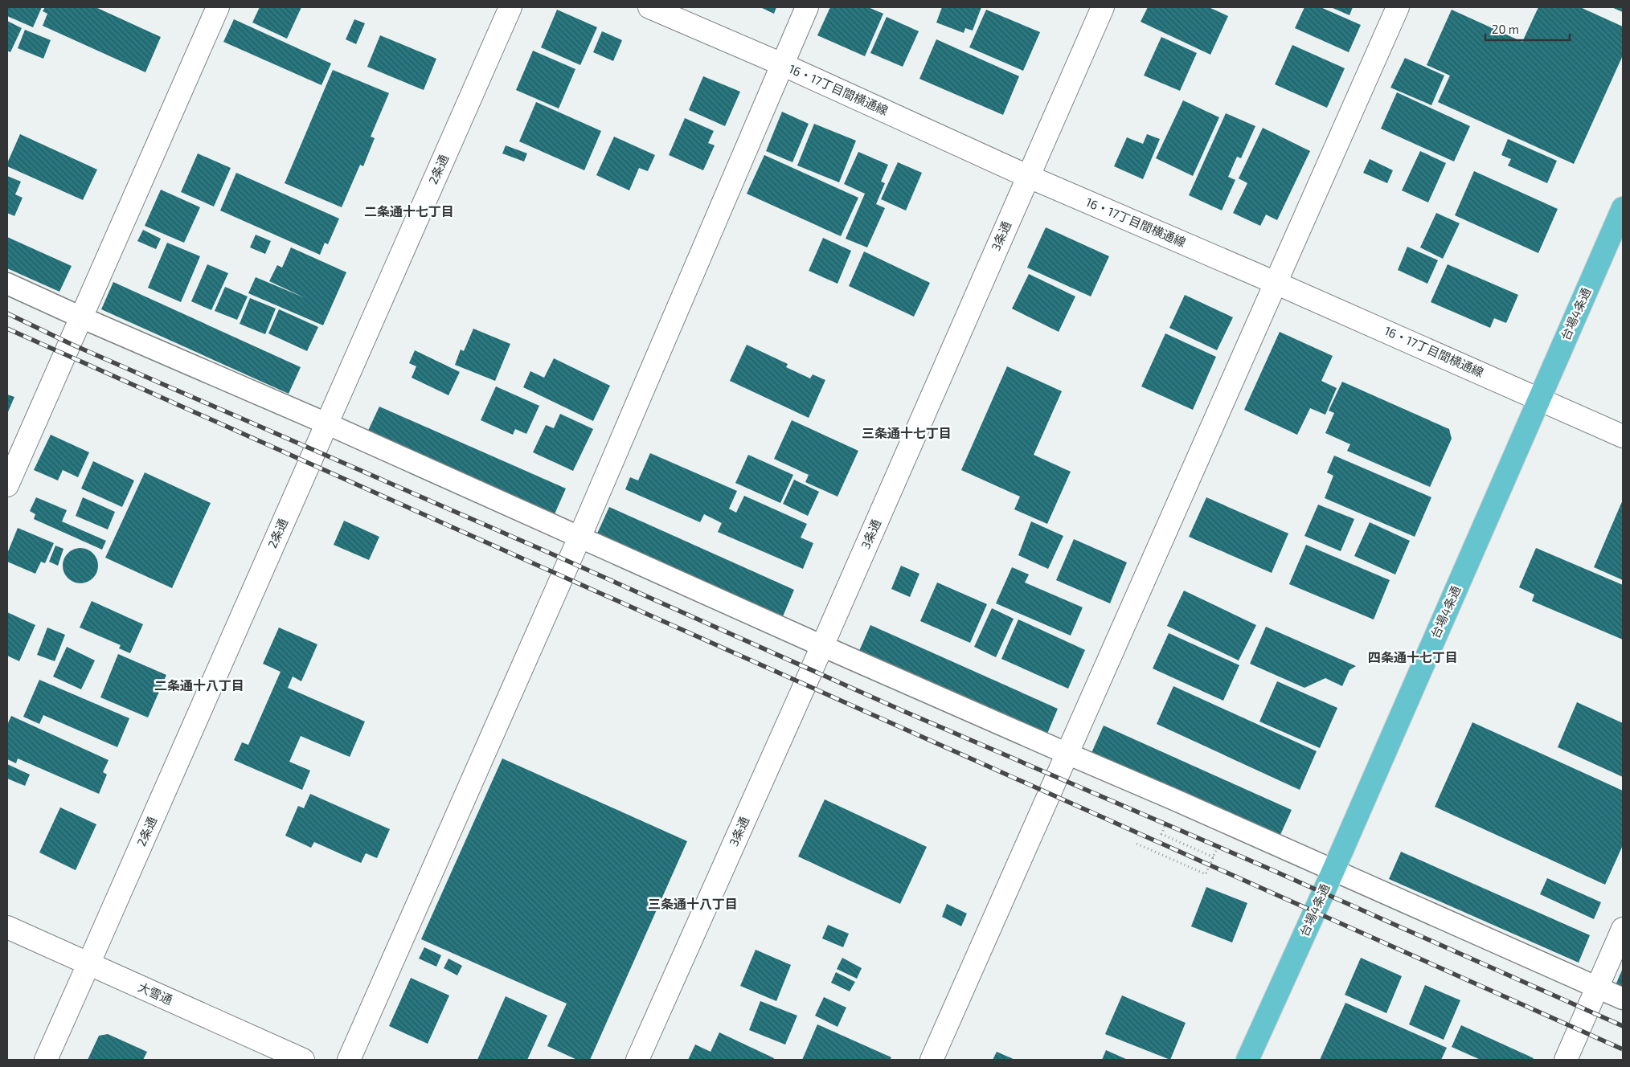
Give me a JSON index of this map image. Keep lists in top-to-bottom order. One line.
{"streets":{"highway":["台場4条通"],"street":["16・17丁目間横通線","2条通","3条通","大雪通"]},"crossings":[["16・17丁目間横通線","3条通"],["16・17丁目間横通線","台場4条通"],["2条通","大雪通"]],"districts":["二条通十七丁目","三条通十七丁目","四条通十七丁目","二条通十八丁目","三条通十八丁目"],"scale_bar":"20 m"}
